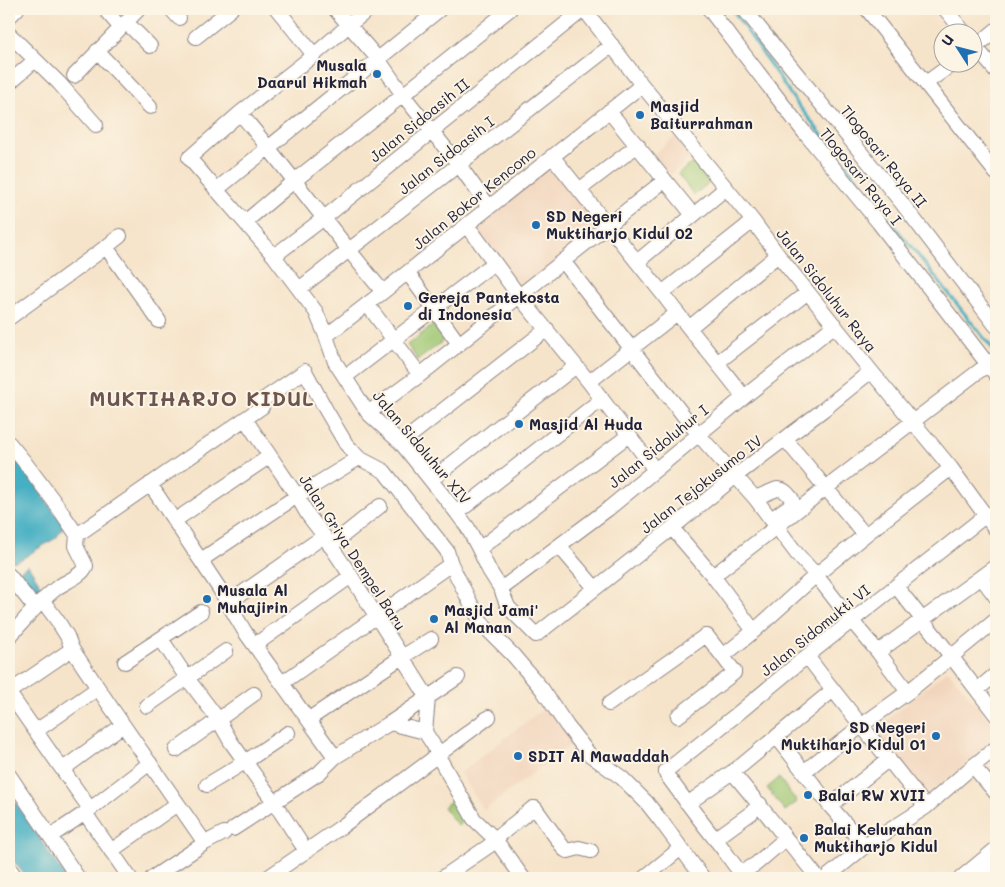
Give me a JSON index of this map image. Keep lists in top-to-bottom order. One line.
{"streets":{"street":["Jalan Sidoasih II","Jalan Sidoasih I","Tlogosari Raya II","Tlogosari Raya I","Jalan Bokor Kencono","Jalan Sidoluhur Raya","Jalan Sidoluhur I","Jalan Sidoluhur XIV","Jalan Tejokusumo IV","Jalan Griya Dempel Baru","Jalan Sidomukti VI"]},"crossings":[["Jalan Sidoasih II","Jalan Sidoluhur Raya"],["Jalan Sidoasih II","Jalan Sidoluhur XIV"],["Jalan Sidoasih I","Jalan Sidoluhur Raya"],["Jalan Sidoasih I","Jalan Sidoluhur XIV"],["Jalan Bokor Kencono","Jalan Sidoluhur Raya"],["Jalan Bokor Kencono","Jalan Sidoluhur XIV"],["Jalan Sidoluhur Raya","Jalan Sidoluhur I"],["Jalan Sidoluhur Raya","Jalan Tejokusumo IV"],["Jalan Sidoluhur Raya","Jalan Sidomukti VI"],["Jalan Sidoluhur I","Jalan Sidoluhur XIV"],["Jalan Sidoluhur XIV","Jalan Tejokusumo IV"]],"districts":["MUKTIHARJO KIDUL"],"places":["Musala Daarul Hikmah","Masjid Baiturrahman","SD Negeri Muktiharjo Kidul 02","Gereja Pantekosta di Indonesia","Masjid Al Huda","Musala Al Muhajirin","Masjid Jami' Al Manan","SD Negeri Muktiharjo Kidul 01","SDIT Al Mawaddah","Balai RW XVII","Balai Kelurahan Muktiharjo Kidul"],"north":"top left"}
